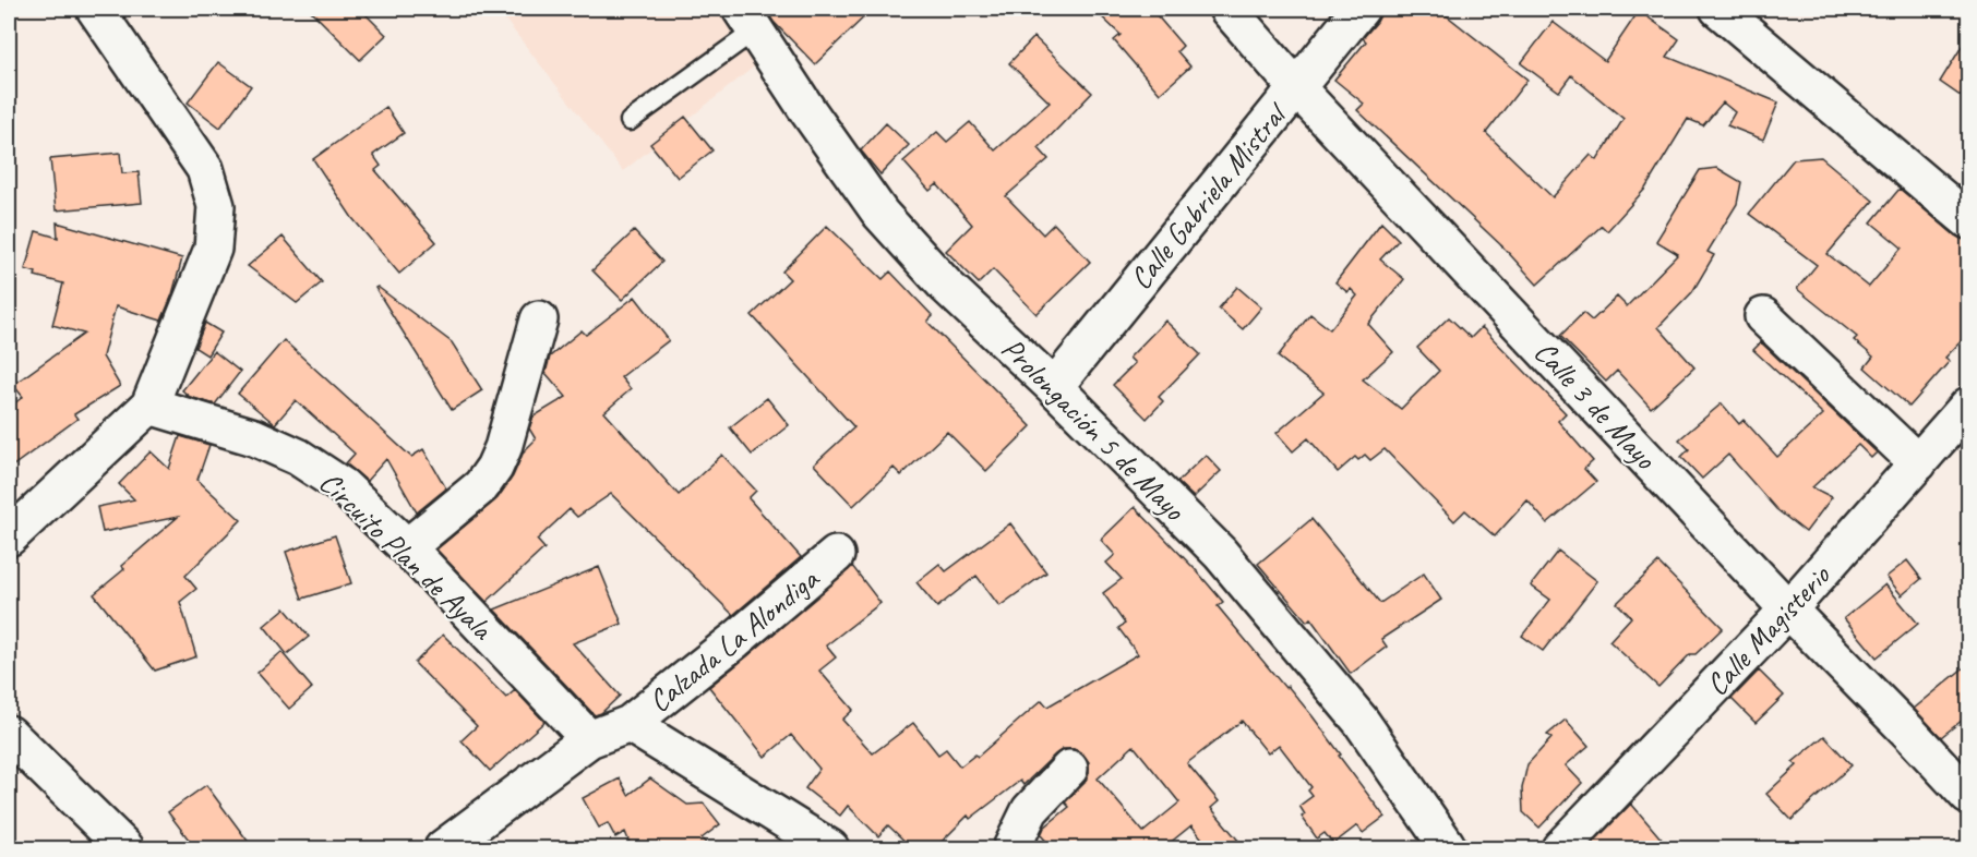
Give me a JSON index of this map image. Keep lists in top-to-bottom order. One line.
{"streets":{"street":["Calle Gabriela Mistral","Calle 3 de Mayo","Prolongación 5 de Mayo","Circuito Plan de Ayala","Calle Magisterio","Calzada La Alondiga"]},"crossings":[["Calle Gabriela Mistral","Calle 3 de Mayo"],["Calle Gabriela Mistral","Prolongación 5 de Mayo"],["Calle 3 de Mayo","Calle Magisterio"],["Circuito Plan de Ayala","Calzada La Alondiga"]]}
